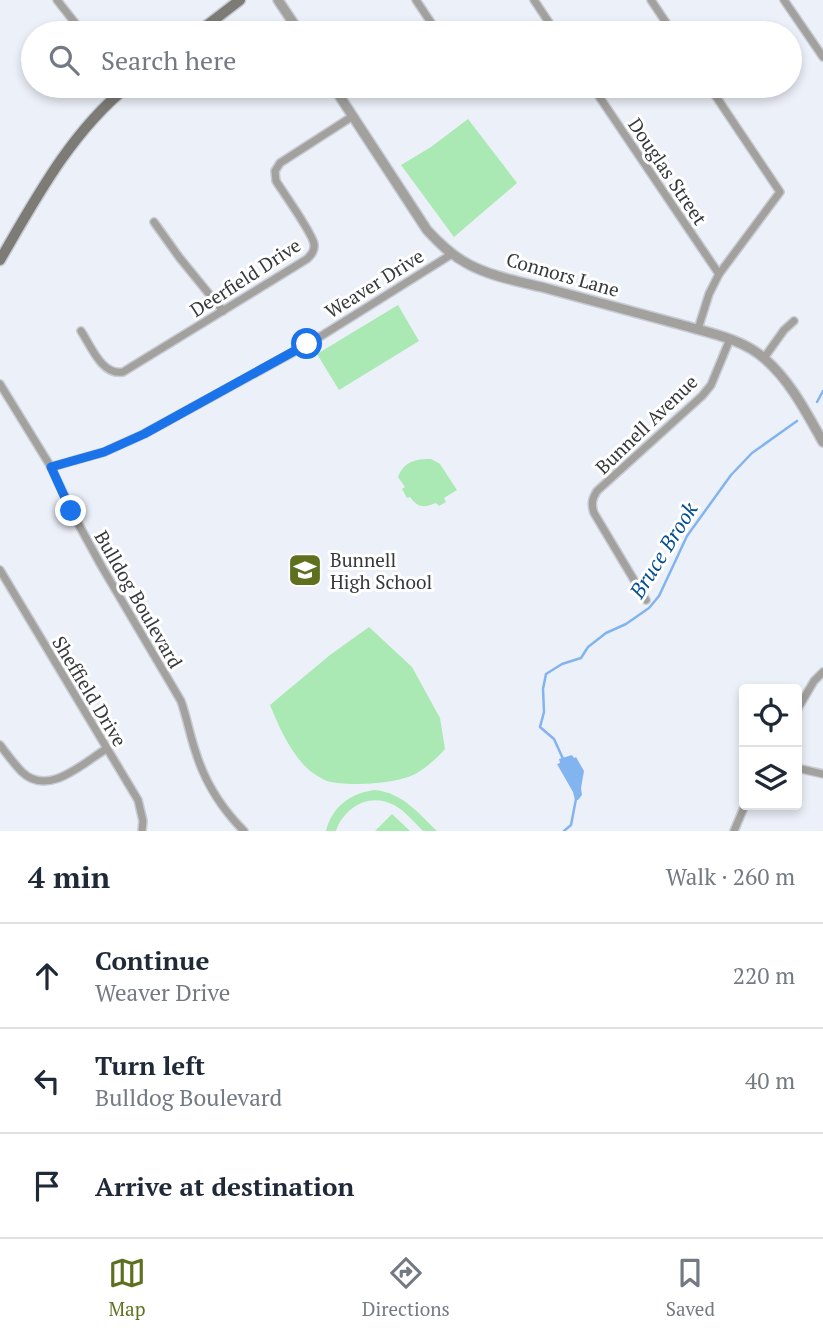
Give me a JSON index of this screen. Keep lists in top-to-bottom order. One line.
{"streets":{"street":["Douglas Street","Connors Lane","Deerfield Drive","Weaver Drive","Bunnell Avenue","Bulldog Boulevard","Sheffield Drive"]},"crossings":[["Connors Lane","Deerfield Drive"],["Connors Lane","Weaver Drive"],["Connors Lane","Bunnell Avenue"],["Weaver Drive","Bulldog Boulevard"]],"water":["Bruce Brook"],"places":{"school or university":["Bunnell High School"]},"page":{"search":"Search here","heading":["4 min","Walk · 260 m"],"list":[["Continue","Weaver Drive","220 m"],["Turn left","Bulldog Boulevard","40 m"],"Arrive at destination"],"nav":["Map","Directions","Saved"]}}
